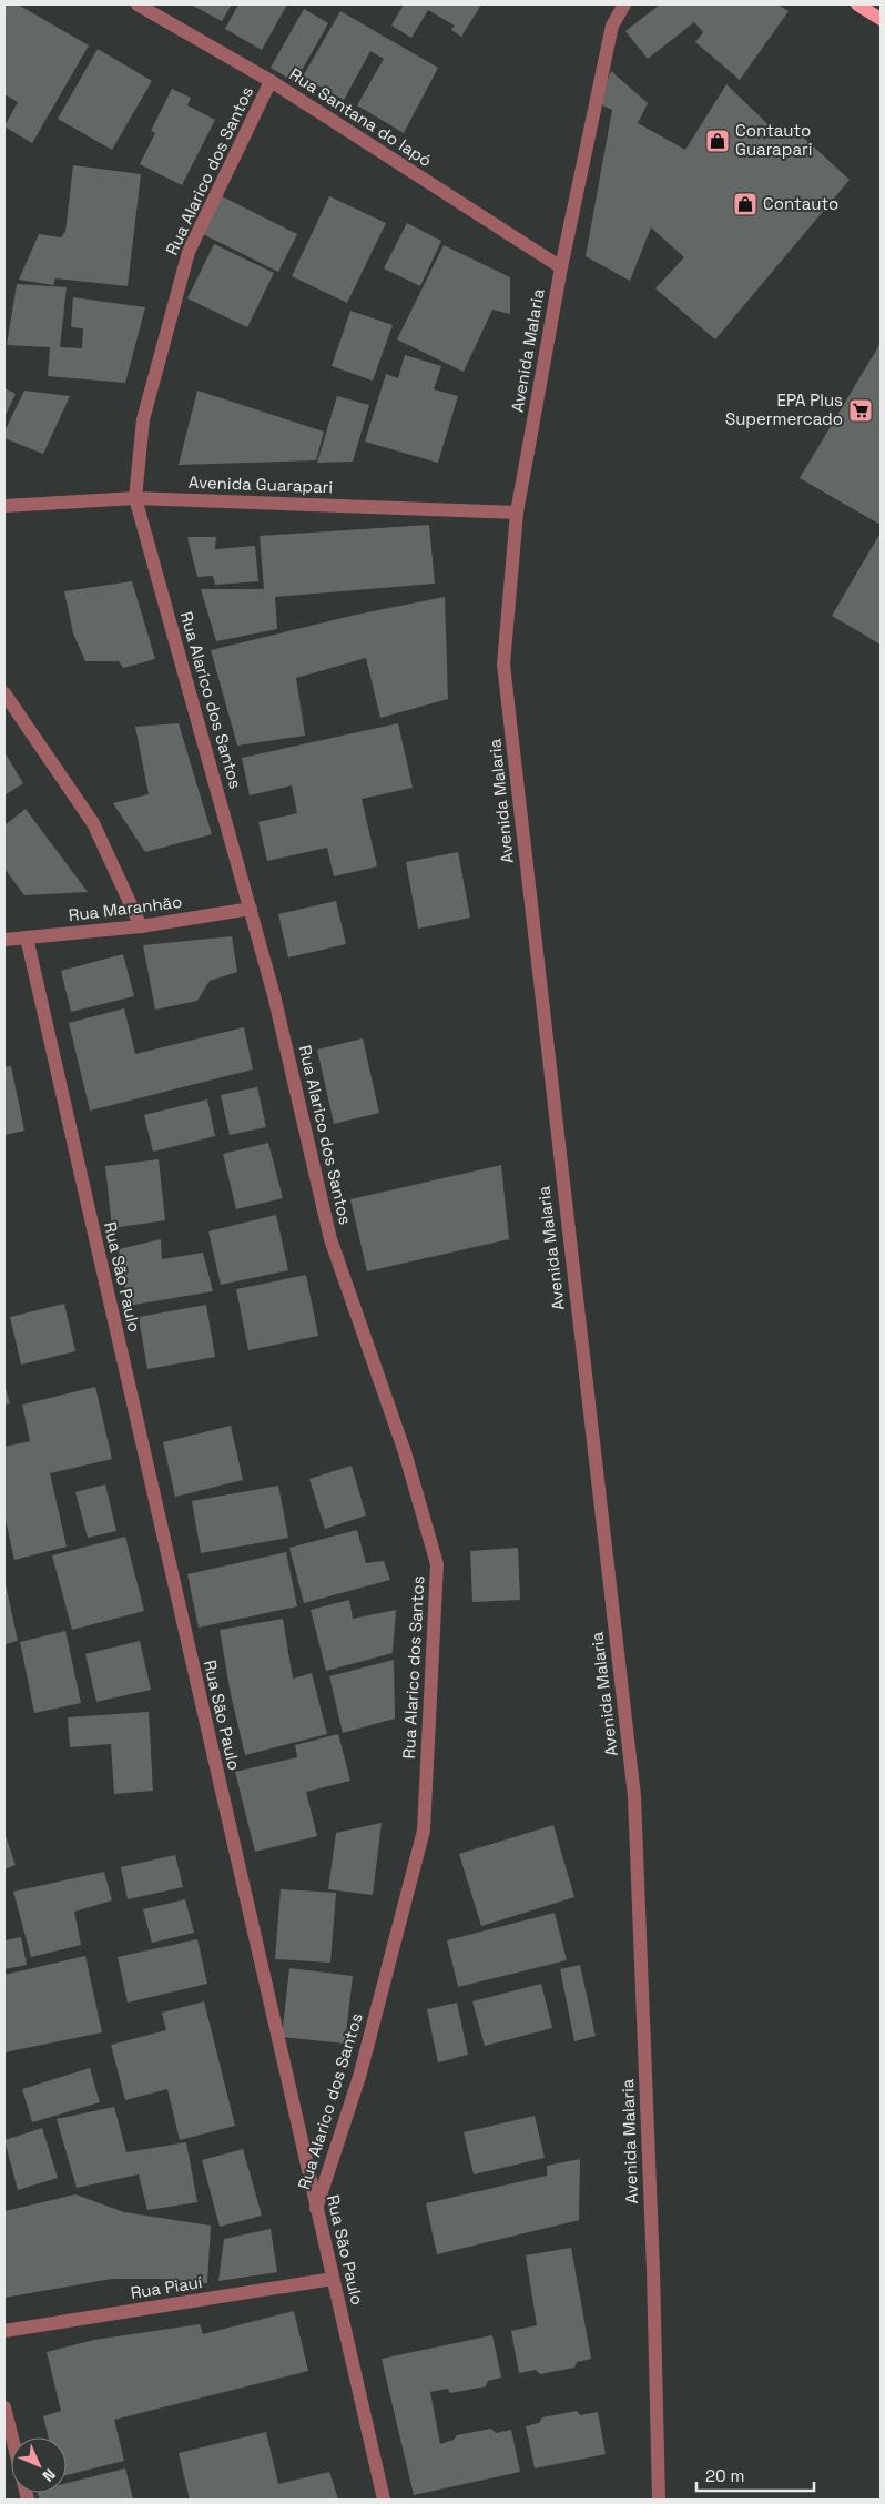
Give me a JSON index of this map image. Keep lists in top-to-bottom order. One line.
{"streets":{"street":["Rua Santana do Iapó","Rua Alarico dos Santos","Avenida Malaria","Avenida Guarapari","Rua Maranhão","Rua São Paulo","Rua Piauí"]},"crossings":[["Rua Santana do Iapó","Rua Alarico dos Santos"],["Rua Santana do Iapó","Avenida Malaria"],["Rua Alarico dos Santos","Avenida Guarapari"],["Rua Alarico dos Santos","Rua Maranhão"],["Rua Alarico dos Santos","Rua São Paulo"],["Avenida Malaria","Avenida Guarapari"],["Rua Maranhão","Rua São Paulo"],["Rua São Paulo","Rua Piauí"]],"places":{"shop":["Contauto Guarapari","Contauto"],"supermarket":["EPA Plus Supermercado"]},"scale_bar":"20 m","north":"bottom right"}
